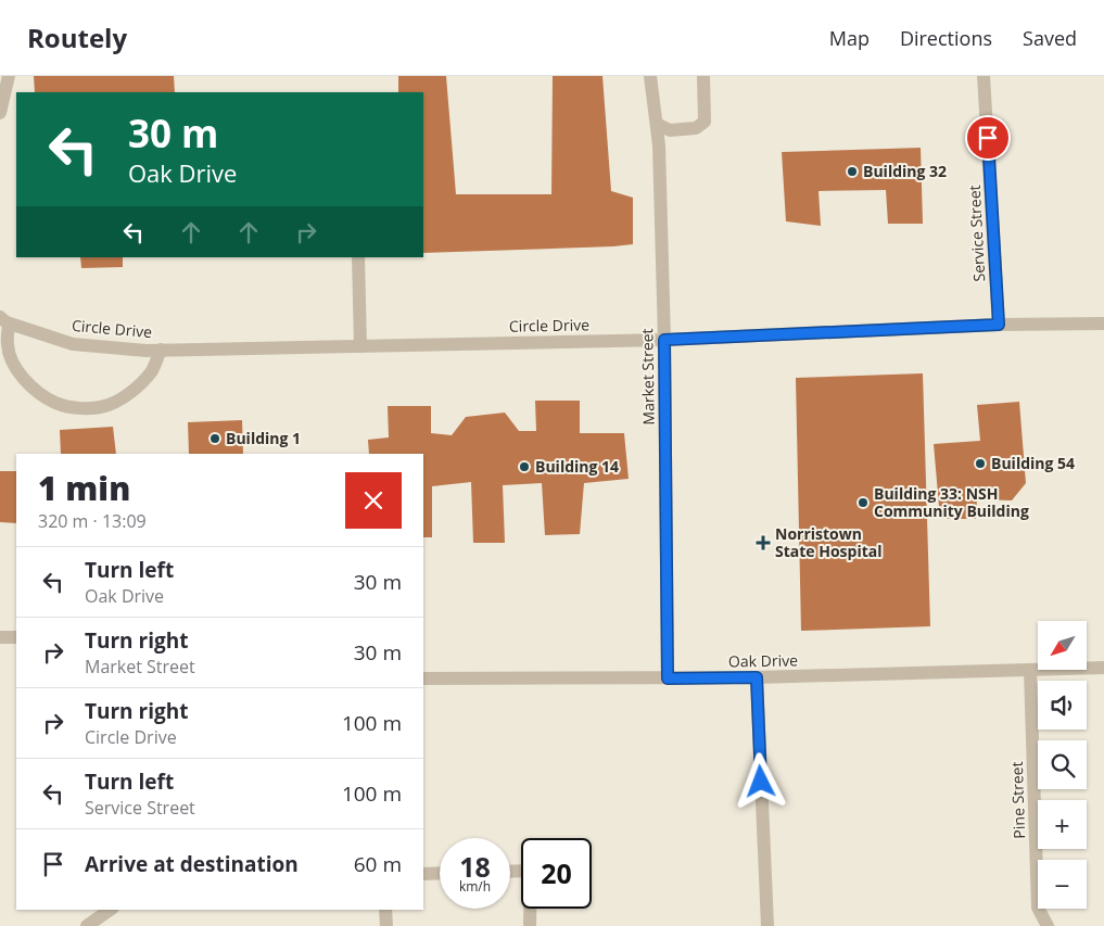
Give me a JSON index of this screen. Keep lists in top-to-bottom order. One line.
{"streets":{"lane":["Service Street","Circle Drive","Market Street","Oak Drive","Pine Street"]},"crossings":[["Service Street","Circle Drive"],["Circle Drive","Market Street"],["Market Street","Oak Drive"],["Oak Drive","Pine Street"]],"places":{"other":["Building 32","Building 1","Building 54","Building 14","Building 33: NSH Community Building"],"health":["Norristown State Hospital"]},"north":"bottom left","page":{"header":"Routely","nav":["Map","Directions","Saved"],"turn":["30 m","Oak Drive"],"heading":["1 min","320 m · 13:09"],"list":[{"name":"Turn left","note":"Oak Drive","value":"30 m"},{"name":"Turn right","note":"Market Street","value":"30 m"},{"name":"Turn right","note":"Circle Drive","value":"100 m"},{"name":"Turn left","note":"Service Street","value":"100 m"},{"name":"Arrive at destination","value":"60 m"}],"map_buttons":["+","−"],"speed":"18 km/h","limit":"20"}}
